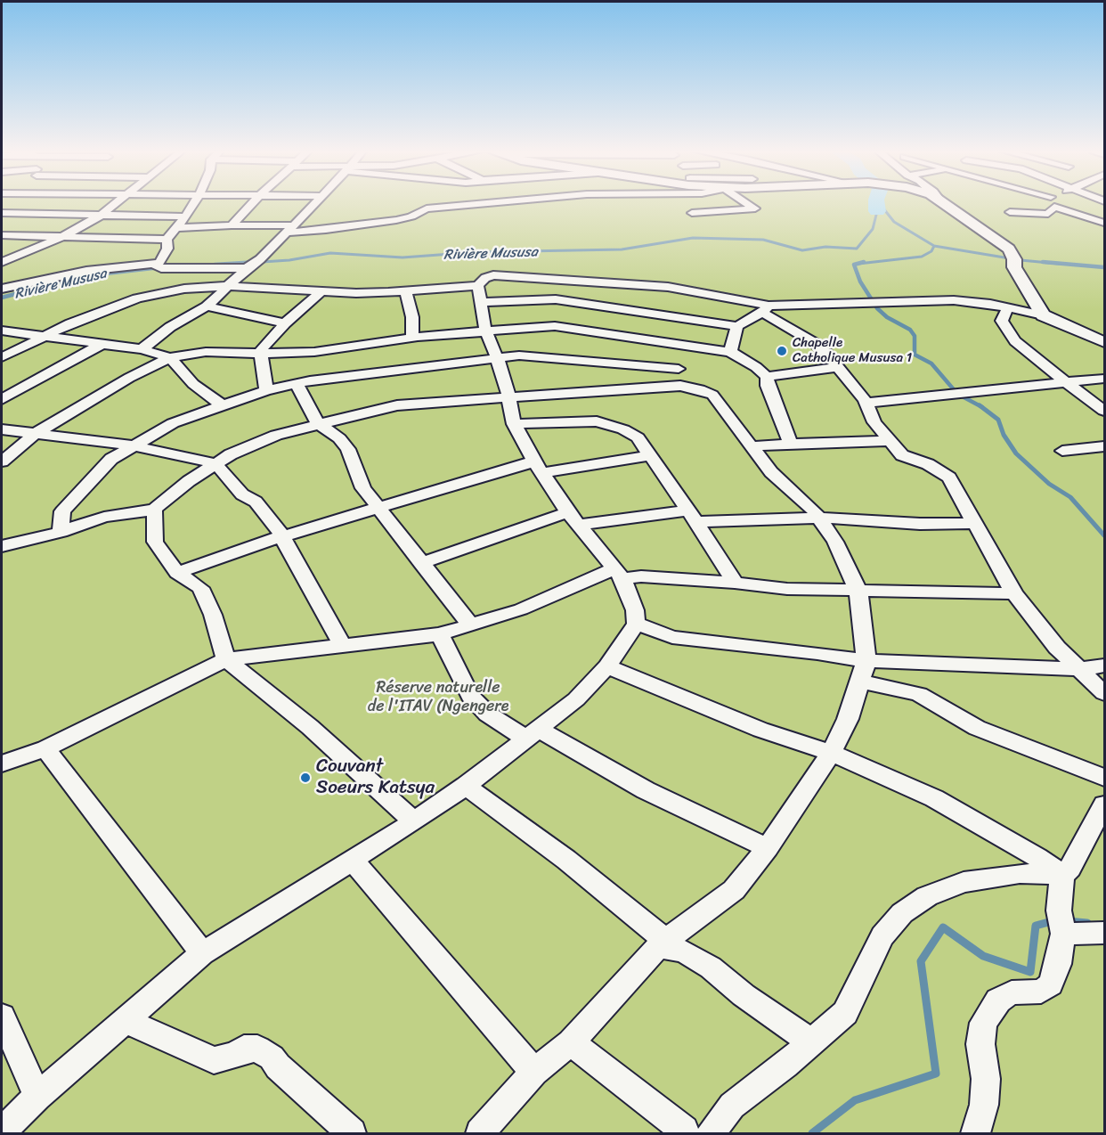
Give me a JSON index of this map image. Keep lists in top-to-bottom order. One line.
{"water":["Rivière Mususa"],"parks":["Réserve naturelle de l'ITAV (Ngengere"],"places":["Chapelle Catholique Mususa 1","Couvant Soeurs Katsya"]}
